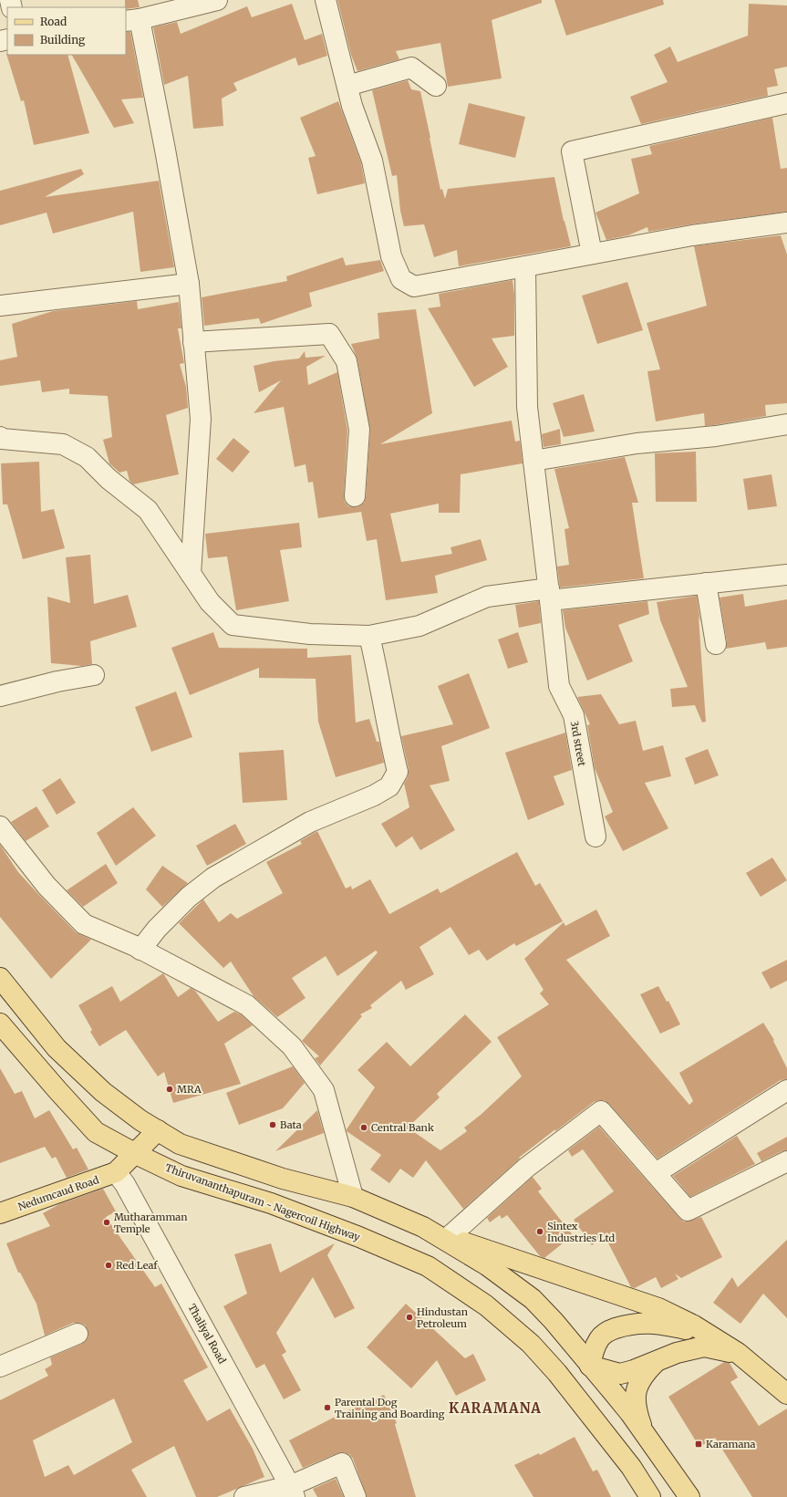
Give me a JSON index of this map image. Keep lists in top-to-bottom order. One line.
{"streets":{"main road":["Nedumcaud Road","Thiruvananthapuram - Nagercoil Highway"],"street":["3rd street","Thaliyal Road"]},"crossings":[["Nedumcaud Road","Thaliyal Road"]],"districts":["KARAMANA"],"places":{"other":["MRA","Bata","Central Bank","Mutharamman Temple","Sintex Industries Ltd","Red Leaf","Hindustan Petroleum","Parental Dog Training and Boarding"],"transit":["Karamana"]},"legend":["Road","Building"]}
